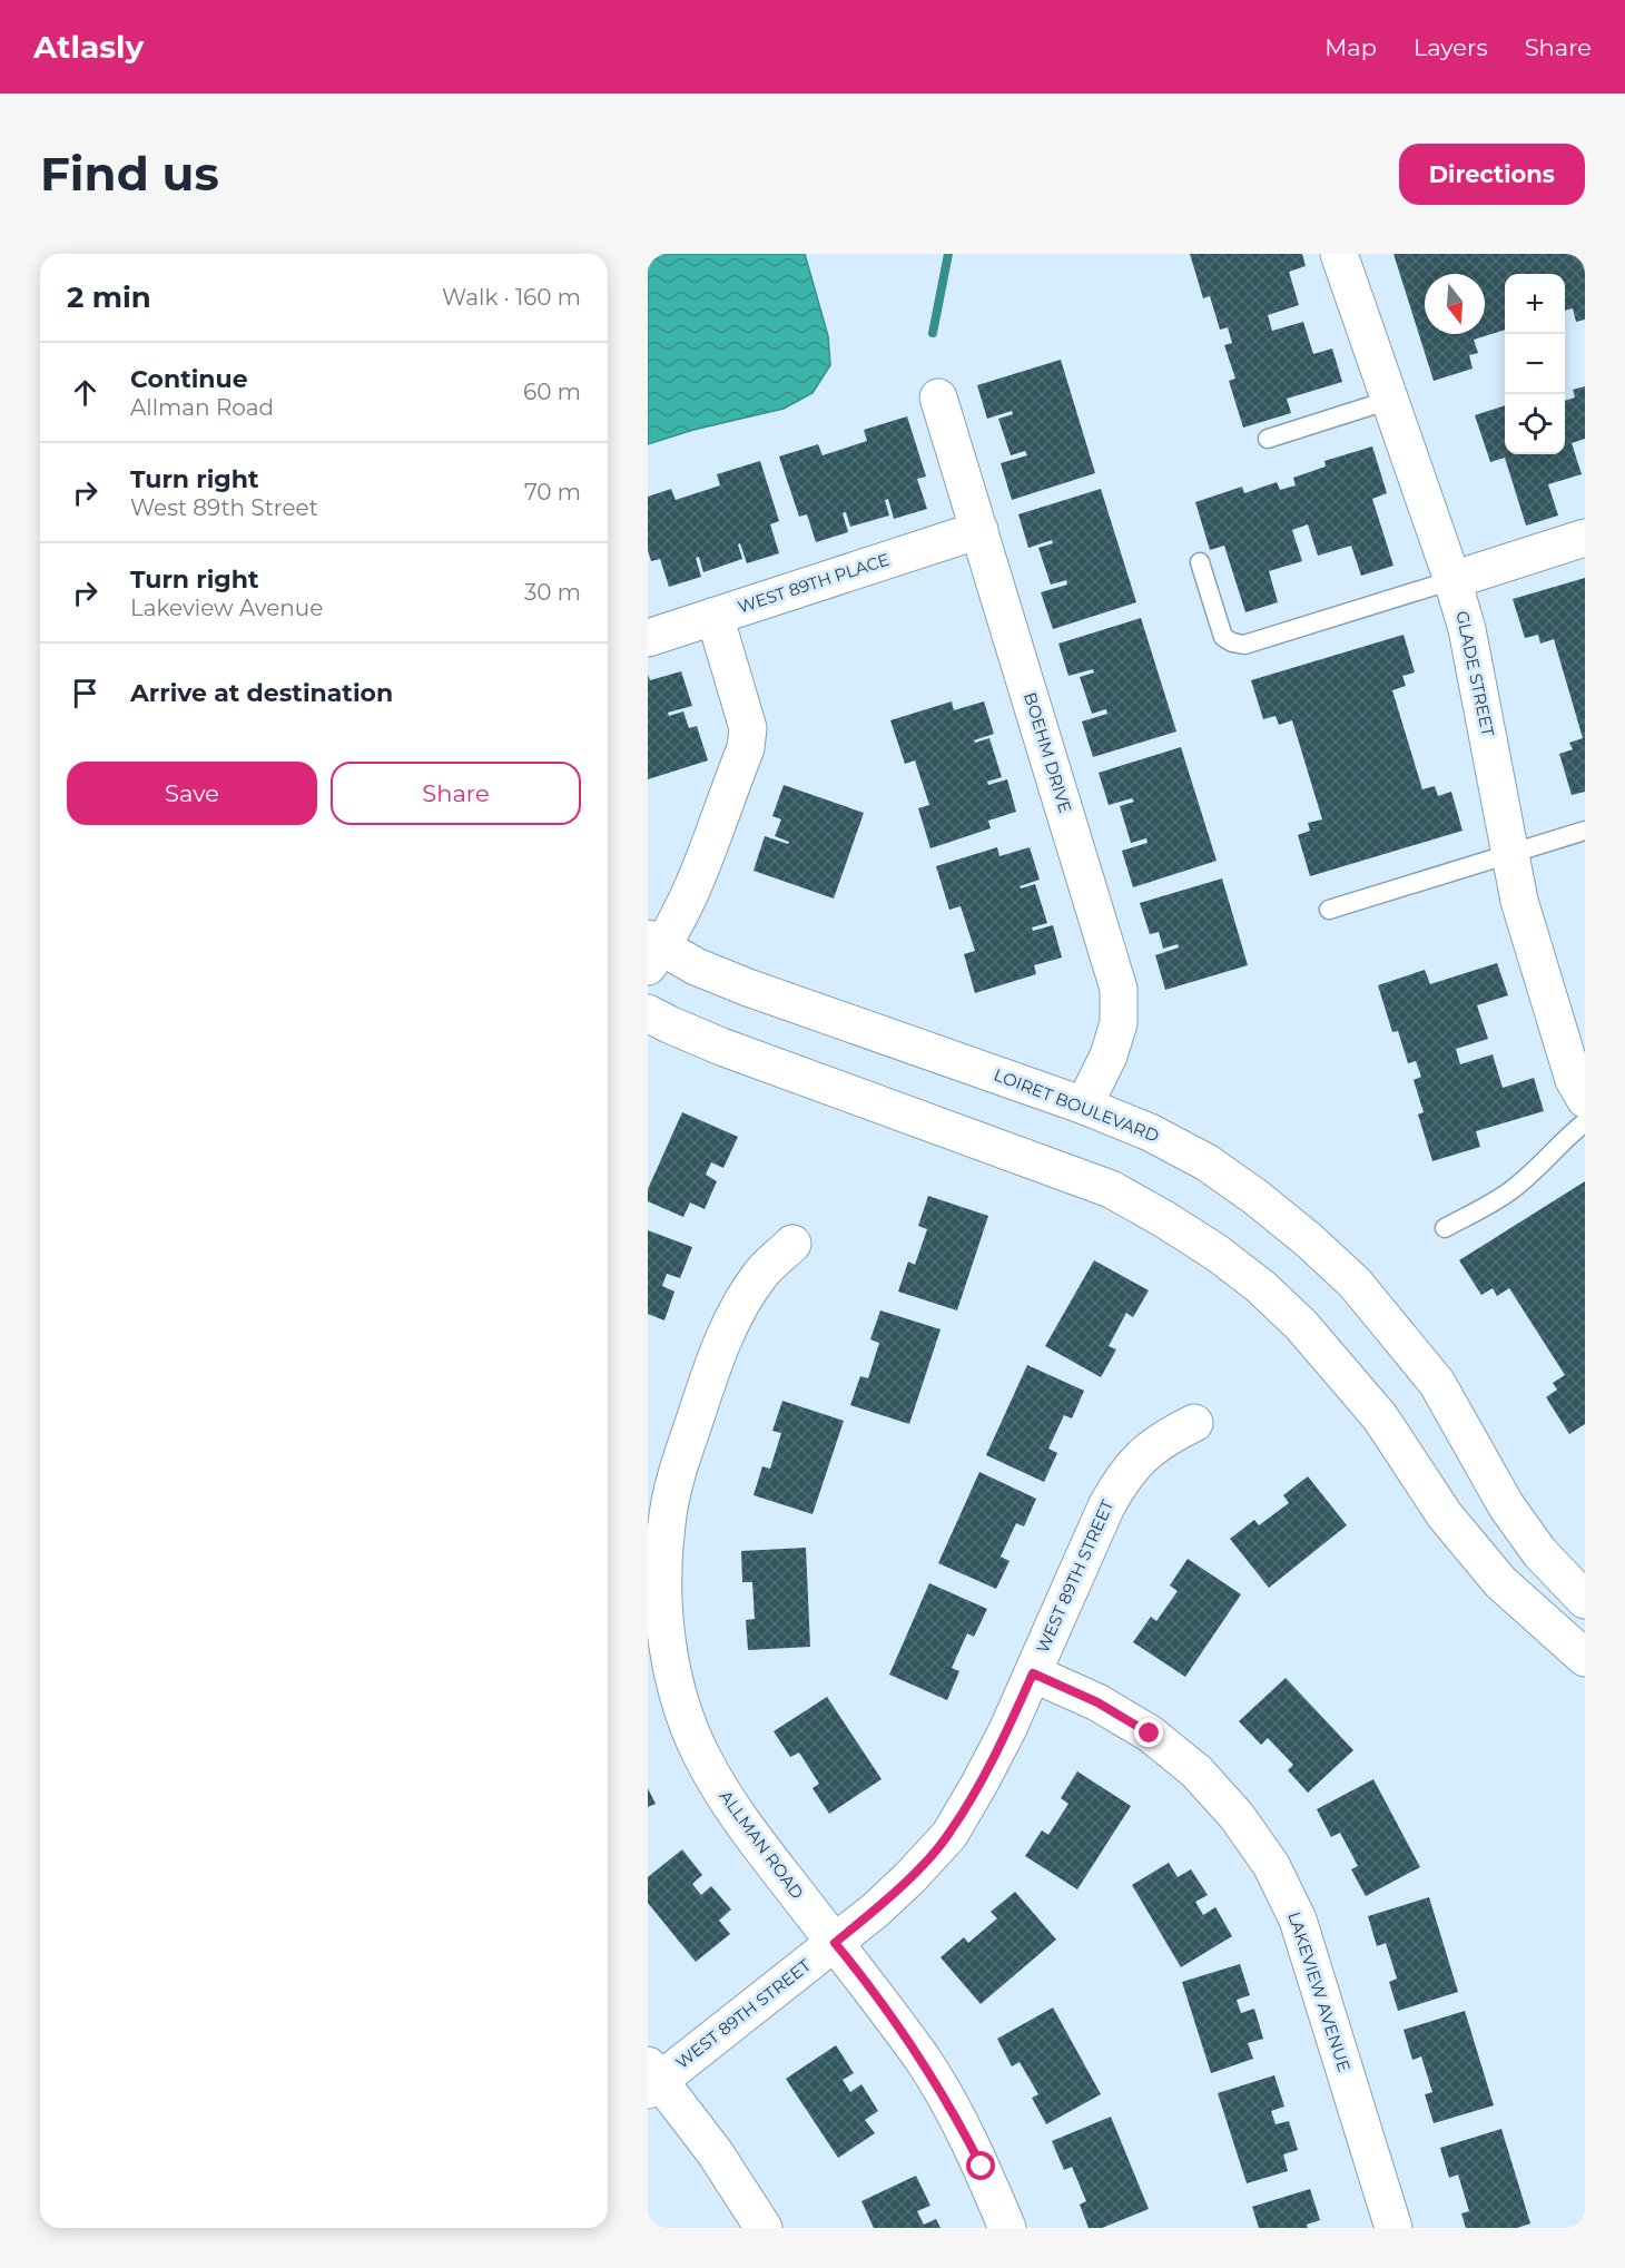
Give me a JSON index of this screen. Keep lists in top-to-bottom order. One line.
{"streets":{"street":["WEST 89TH PLACE","GLADE STREET","BOEHM DRIVE","LOIRET BOULEVARD","WEST 89TH STREET","ALLMAN ROAD","LAKEVIEW AVENUE"]},"crossings":[["WEST 89TH PLACE","BOEHM DRIVE"],["BOEHM DRIVE","LOIRET BOULEVARD"],["WEST 89TH STREET","ALLMAN ROAD"],["WEST 89TH STREET","LAKEVIEW AVENUE"]],"north":"bottom","page":{"header":"Atlasly","nav":["Map","Layers","Share"],"buttons":["Directions",["Save","Share"]],"title":"Find us","heading":["2 min","Walk · 160 m"],"map_buttons":["+","−"],"list":[["Continue","Allman Road","60 m"],["Turn right","West 89th Street","70 m"],["Turn right","Lakeview Avenue","30 m"],"Arrive at destination"]}}
